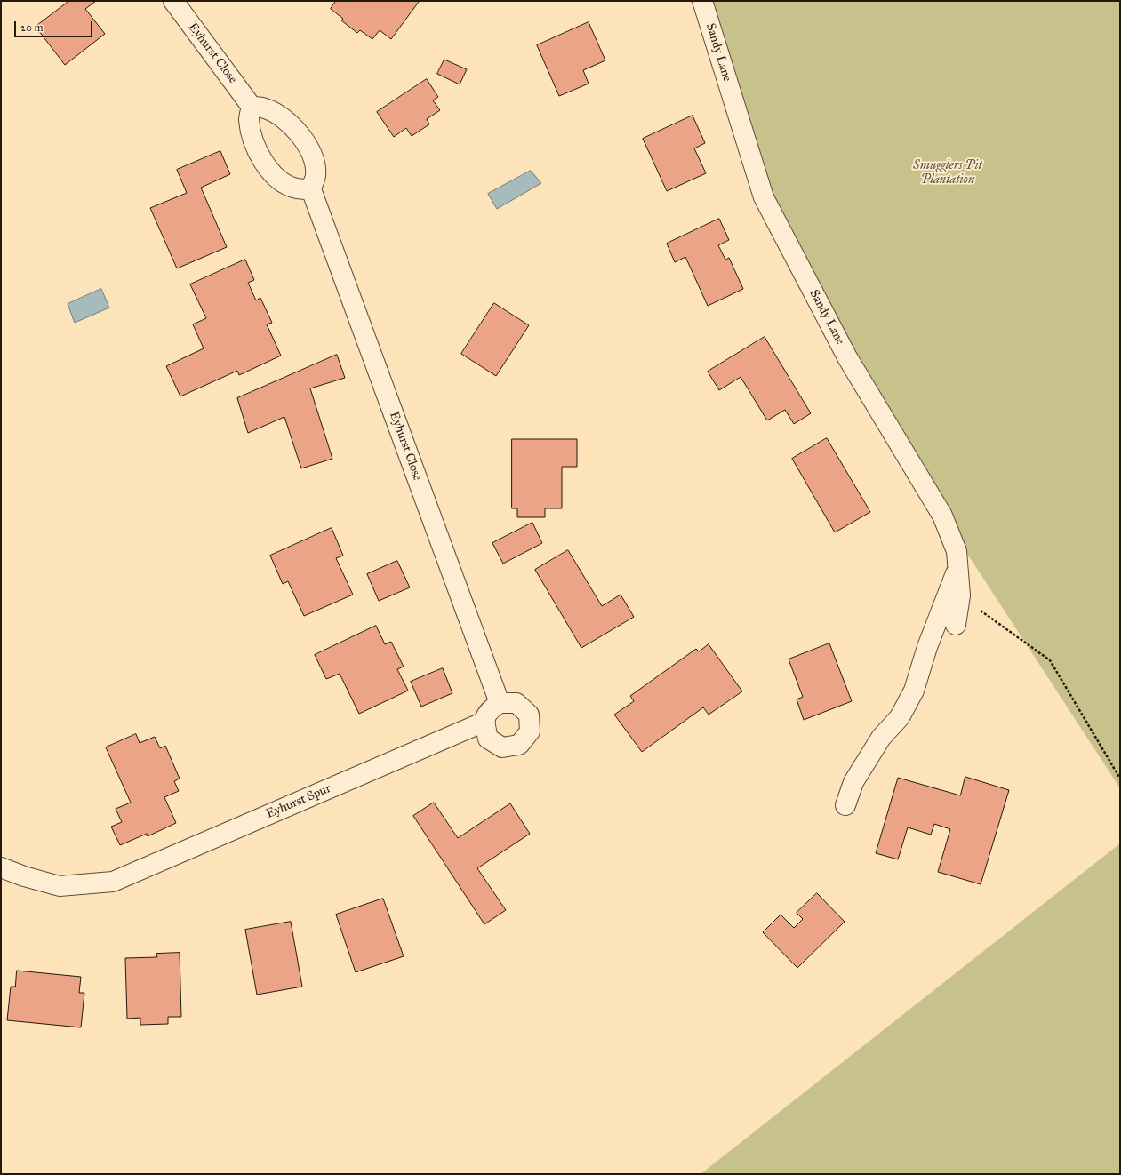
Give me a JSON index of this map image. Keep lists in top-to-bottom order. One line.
{"streets":{"street":["Sandy Lane","Eyhurst Close","Eyhurst Spur"]},"crossings":[["Eyhurst Close","Eyhurst Spur"]],"parks":["Smugglers Pit Plantation"],"scale_bar":"20 m"}
